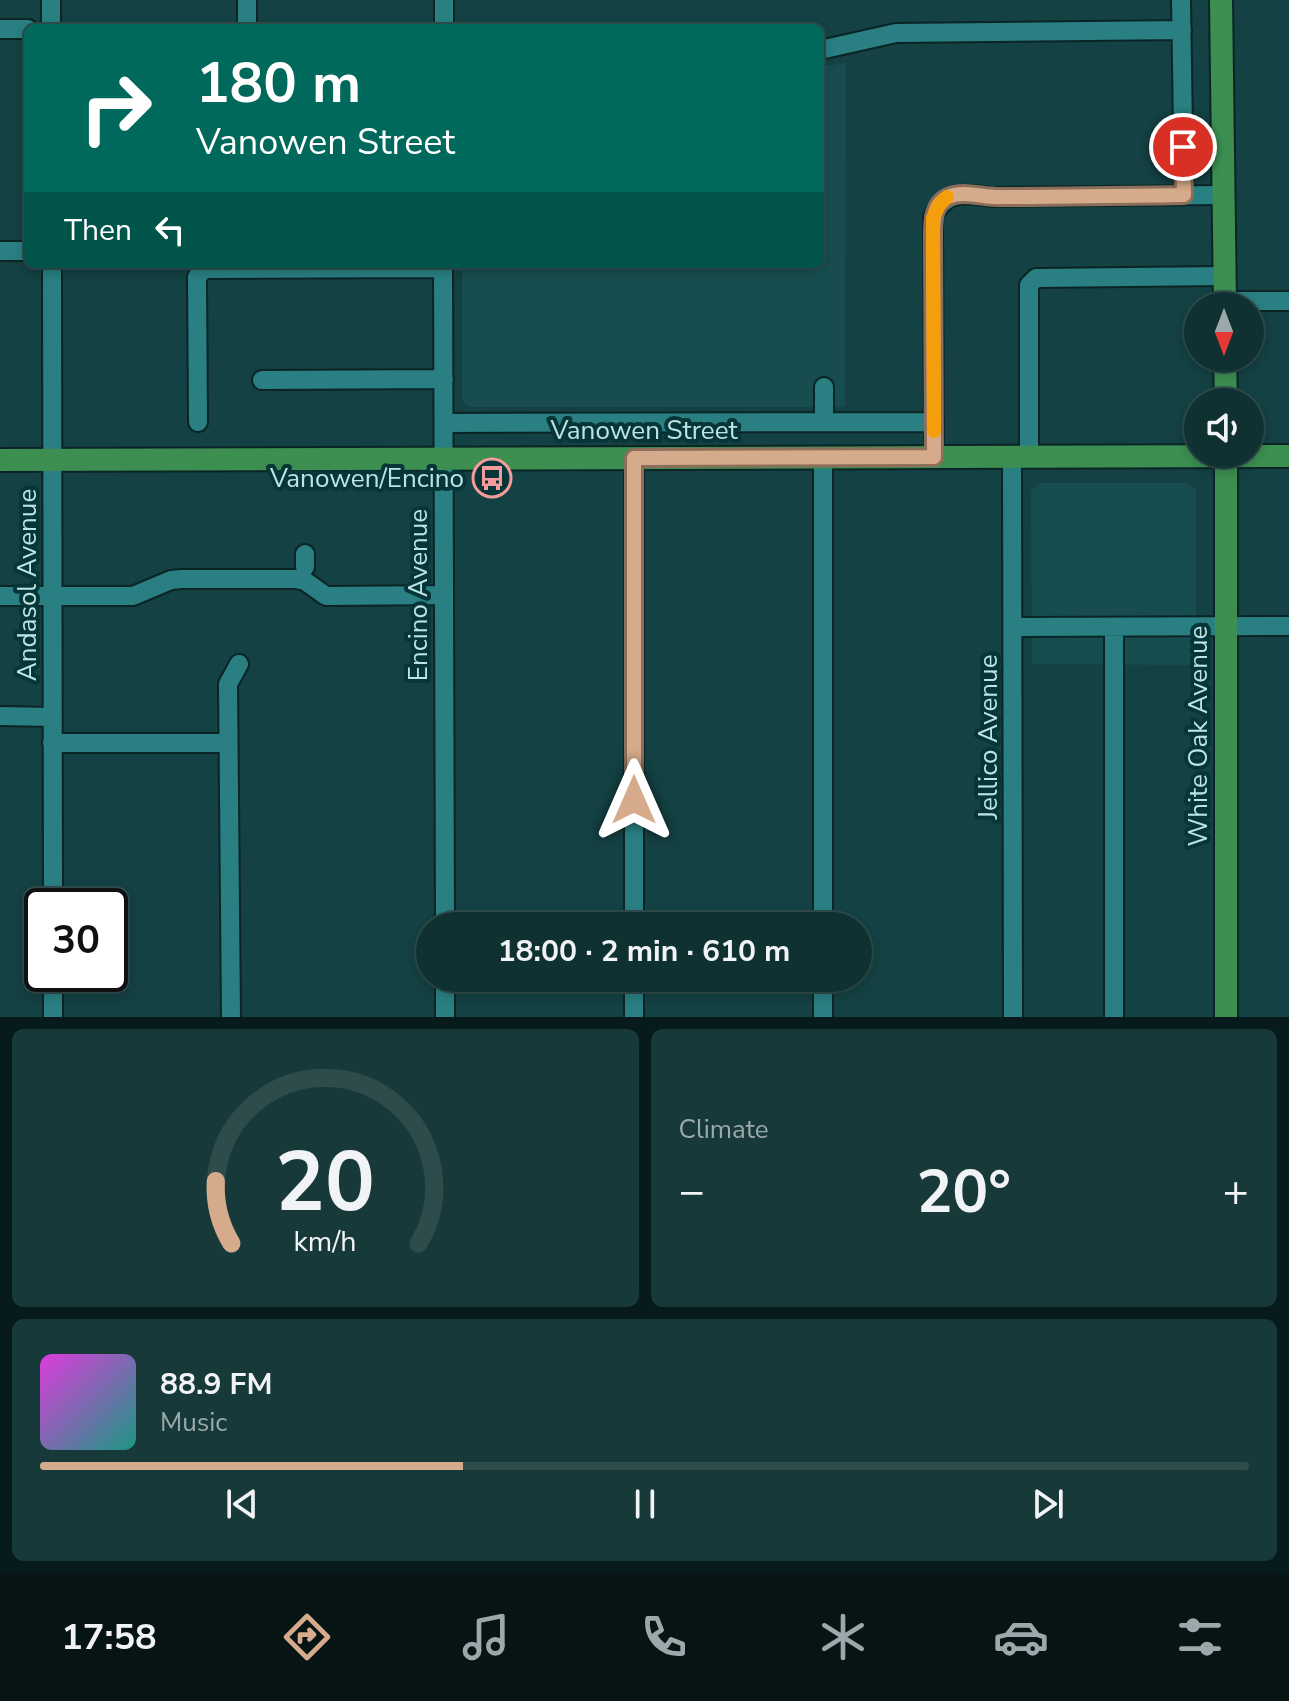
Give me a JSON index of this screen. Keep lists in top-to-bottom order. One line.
{"streets":{"main road":["Vanowen Street","White Oak Avenue"],"street":["Andasol Avenue","Encino Avenue","Jellico Avenue"]},"crossings":[["Vanowen Street","Andasol Avenue"],["Vanowen Street","Encino Avenue"],["Vanowen Street","Jellico Avenue"]],"places":{"bus stop":["Vanowen/Encino"]},"north":"bottom","page":{"turn":["180 m","Vanowen Street"],"then":"Then","limit":"30","trip":"18:00 · 2 min · 610 m","tile":"Climate","heat":["−","20°","+"],"song":["88.9 FM","Music"],"tabs":"17:58","gauge":["20","km/h"]}}
